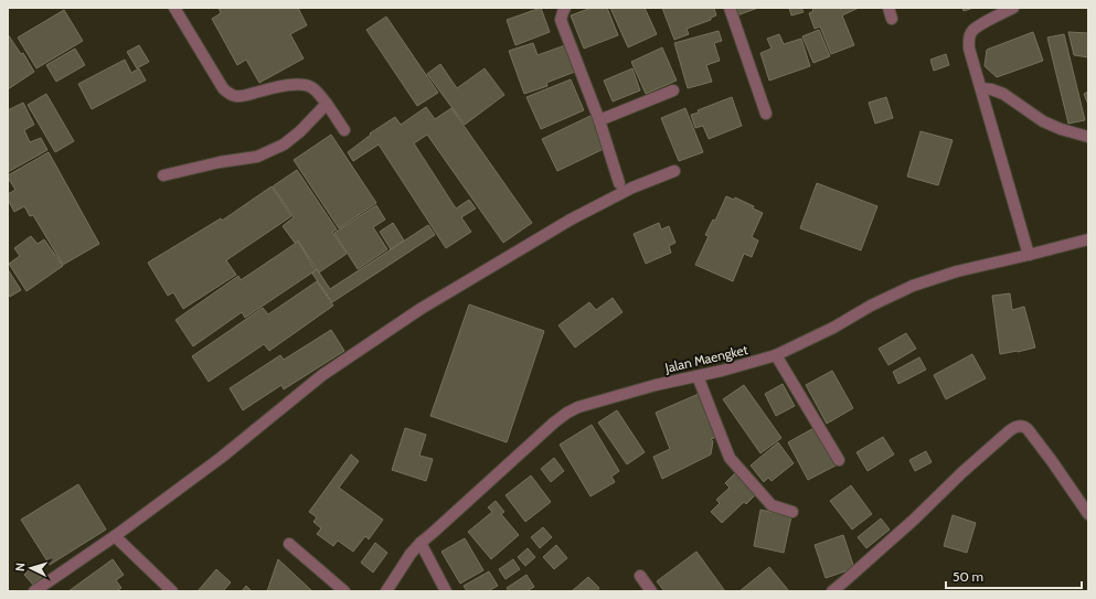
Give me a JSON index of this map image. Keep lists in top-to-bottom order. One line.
{"streets":{"street":["Jalan Maengket"]},"scale_bar":"50 m","north":"left"}
